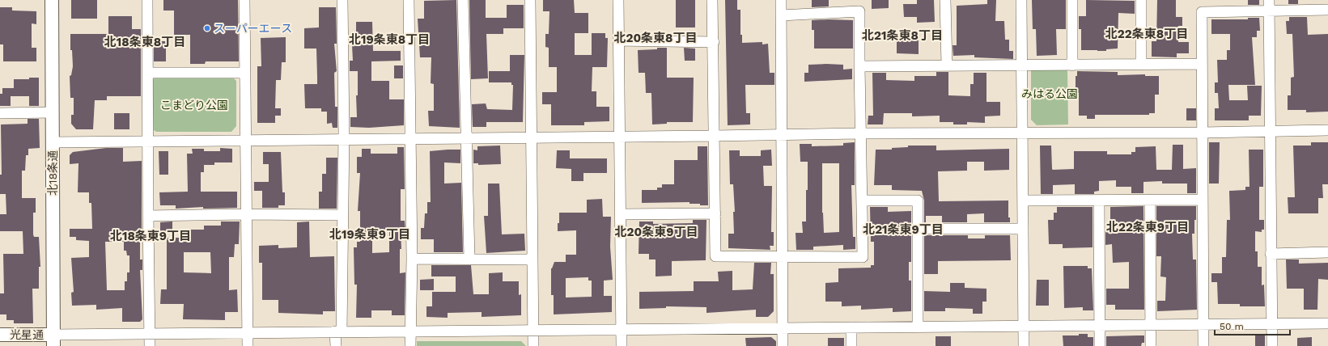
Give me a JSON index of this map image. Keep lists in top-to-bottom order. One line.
{"streets":{"street":["北18条通","光星通"]},"crossings":[["北18条通","光星通"]],"districts":["北22条東8丁目","北21条東8丁目","北20条東8丁目","北19条東8丁目","北18条東8丁目","北22条東9丁目","北21条東9丁目","北20条東9丁目","北19条東9丁目","北18条東9丁目"],"parks":["みはる公園","こまどり公園"],"places":["スーパーエース"],"scale_bar":"50 m"}
